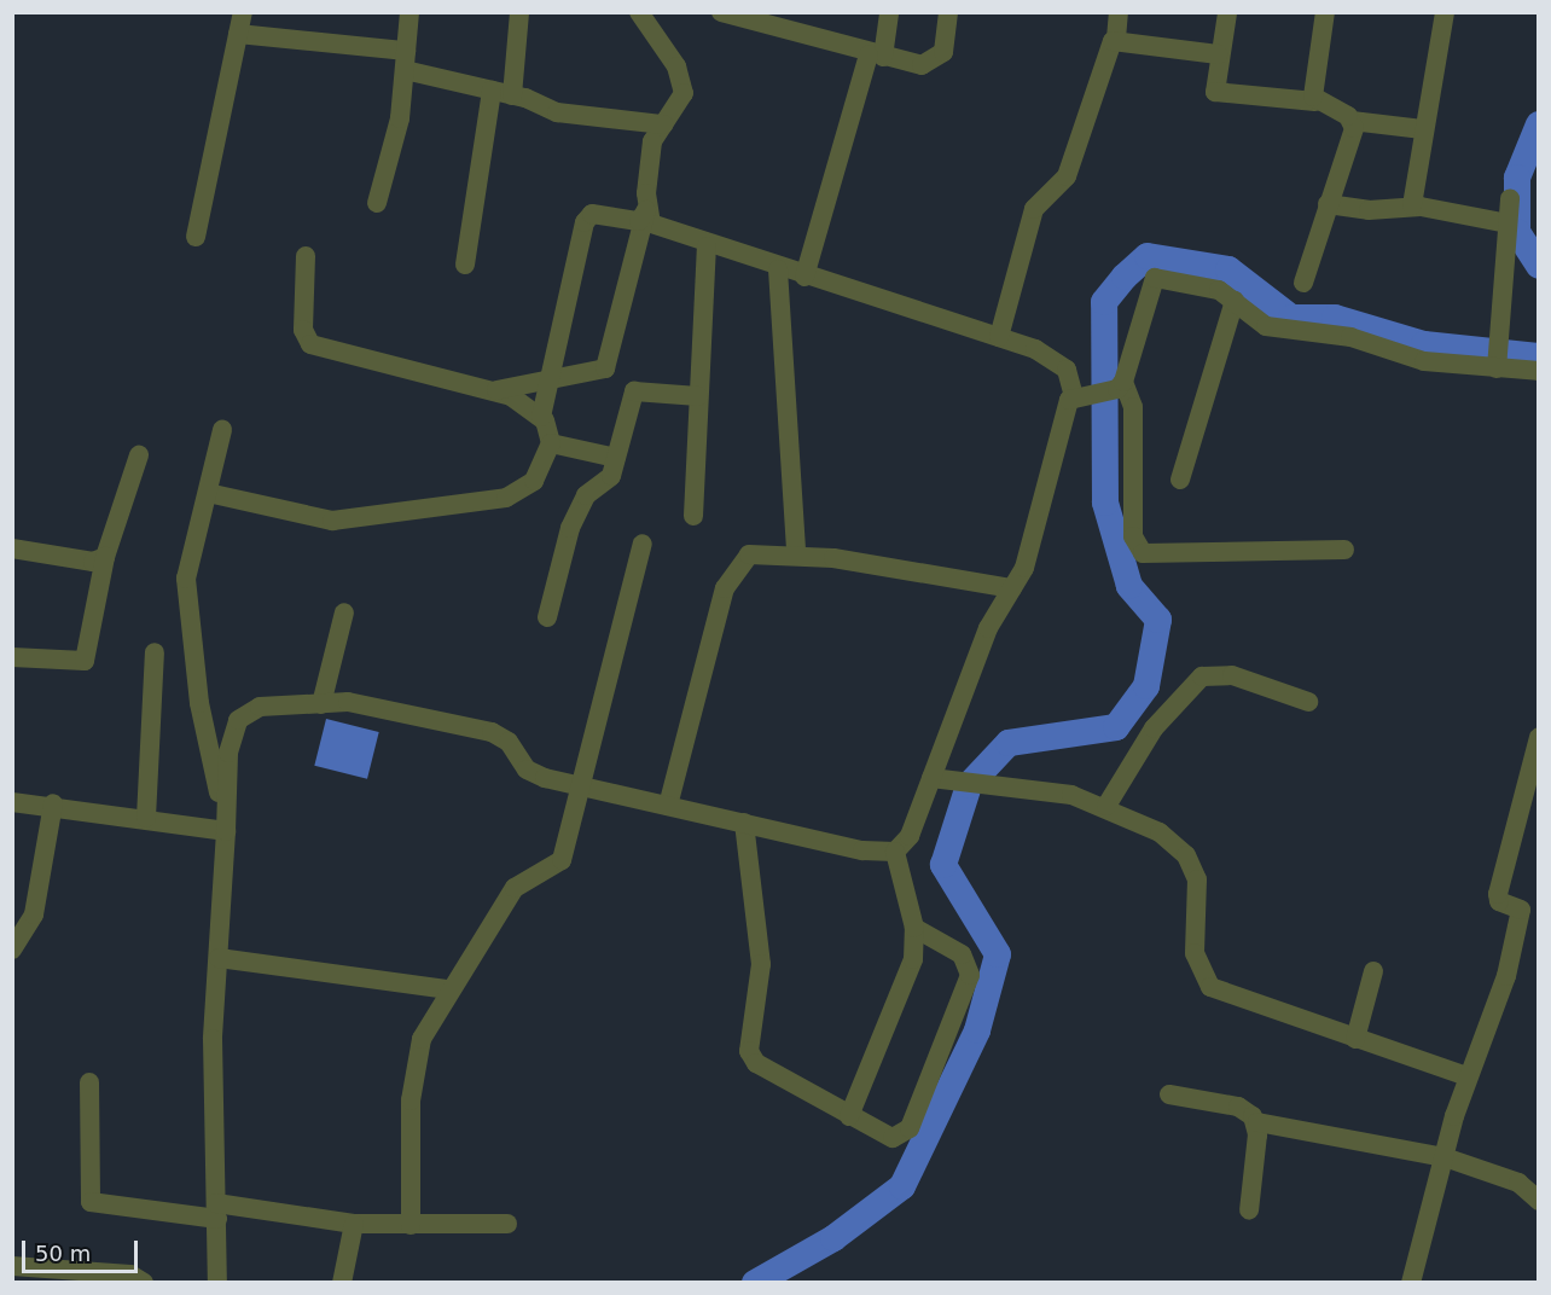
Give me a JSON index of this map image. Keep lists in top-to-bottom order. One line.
{"scale_bar":"50 m"}
